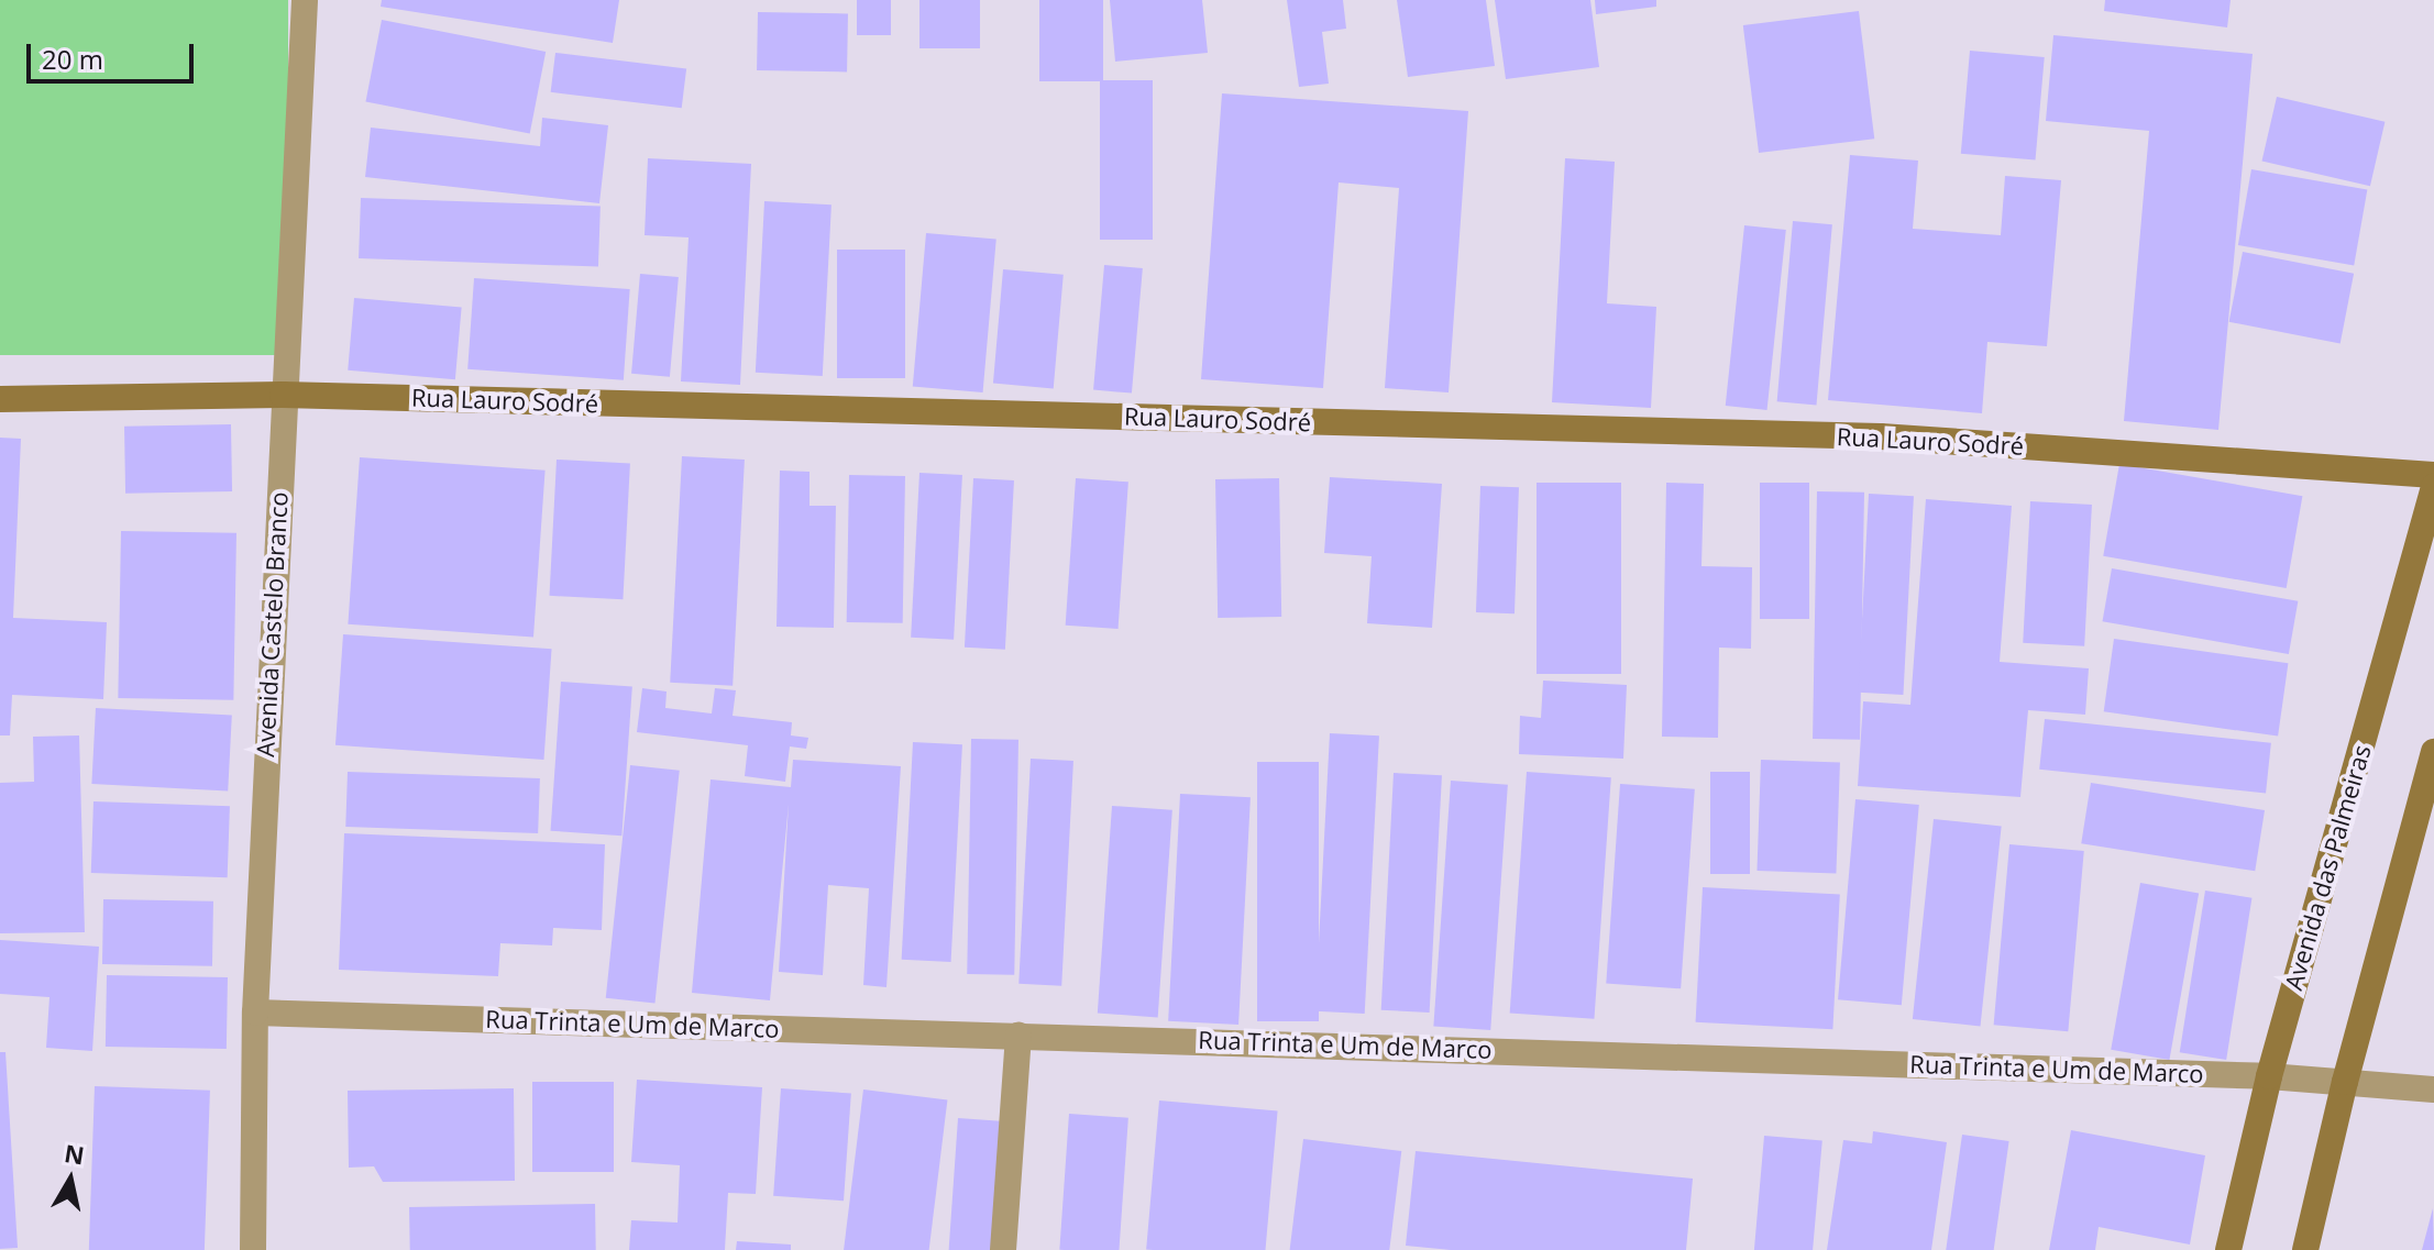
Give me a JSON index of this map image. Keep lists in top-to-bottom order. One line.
{"streets":{"street":["Rua Lauro Sodré","Avenida Castelo Branco","Avenida das Palmeiras","Rua Trinta e Um de Marco"]},"crossings":[["Rua Lauro Sodré","Avenida Castelo Branco"],["Avenida Castelo Branco","Rua Trinta e Um de Marco"],["Avenida das Palmeiras","Rua Trinta e Um de Marco"]],"scale_bar":"20 m","north":"top"}
